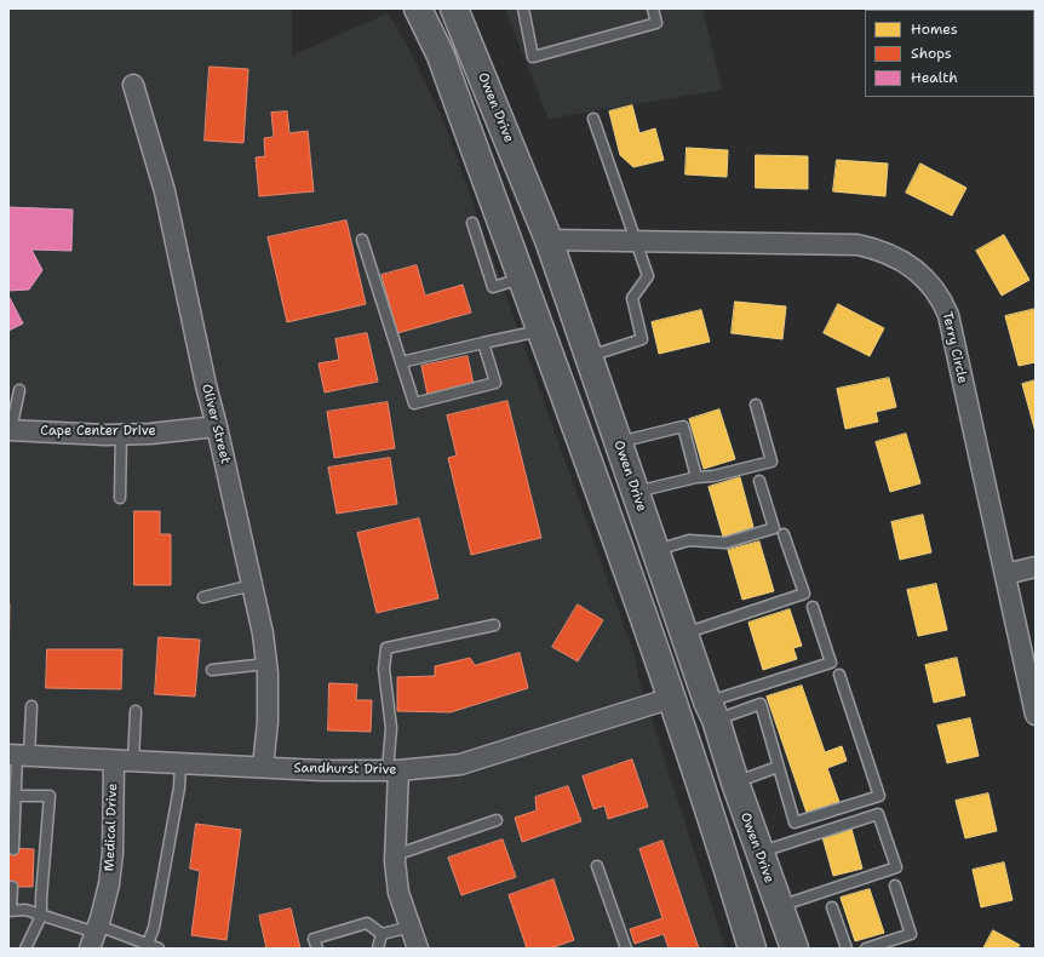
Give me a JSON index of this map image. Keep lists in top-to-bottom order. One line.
{"streets":{"highway":["Owen Drive"],"street":["Terry Circle","Oliver Street","Cape Center Drive","Sandhurst Drive","Medical Drive"]},"crossings":[["Owen Drive","Terry Circle"],["Oliver Street","Cape Center Drive"],["Oliver Street","Sandhurst Drive"],["Sandhurst Drive","Medical Drive"]],"legend":["Homes","Shops","Health"]}
